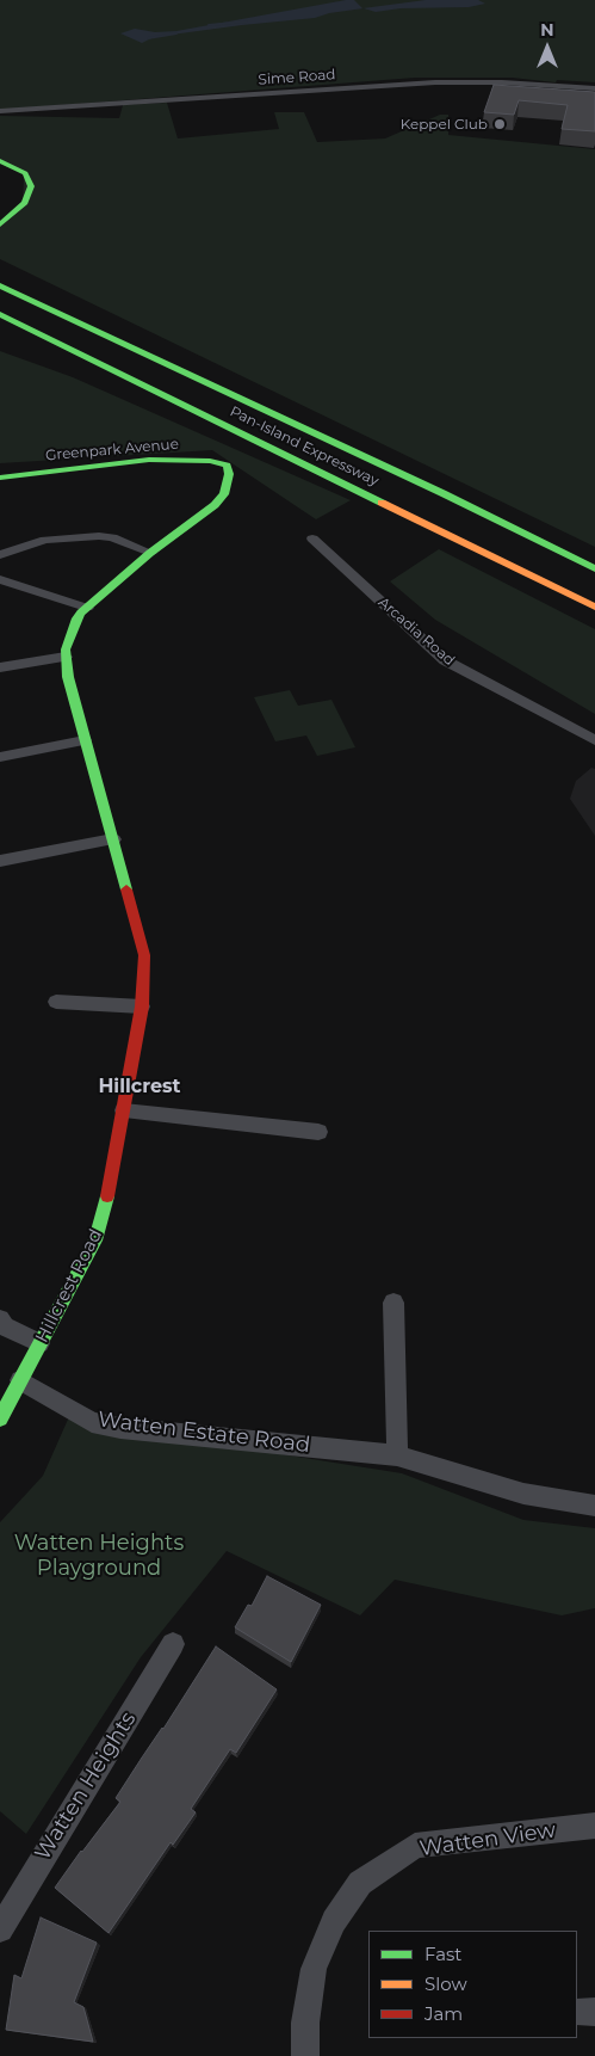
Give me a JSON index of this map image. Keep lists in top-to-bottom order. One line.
{"streets":{"main road":["Pan-Island Expressway","Greenpark Avenue","Hillcrest Road"],"street":["Sime Road","Arcadia Road","Watten Estate Road","Watten Heights","Watten View"]},"crossings":[["Greenpark Avenue","Hillcrest Road"],["Hillcrest Road","Watten Estate Road"]],"districts":["Hillcrest"],"parks":["Watten Heights Playground"],"places":["Keppel Club"],"legend":["Fast","Slow","Jam"],"north":"top"}
